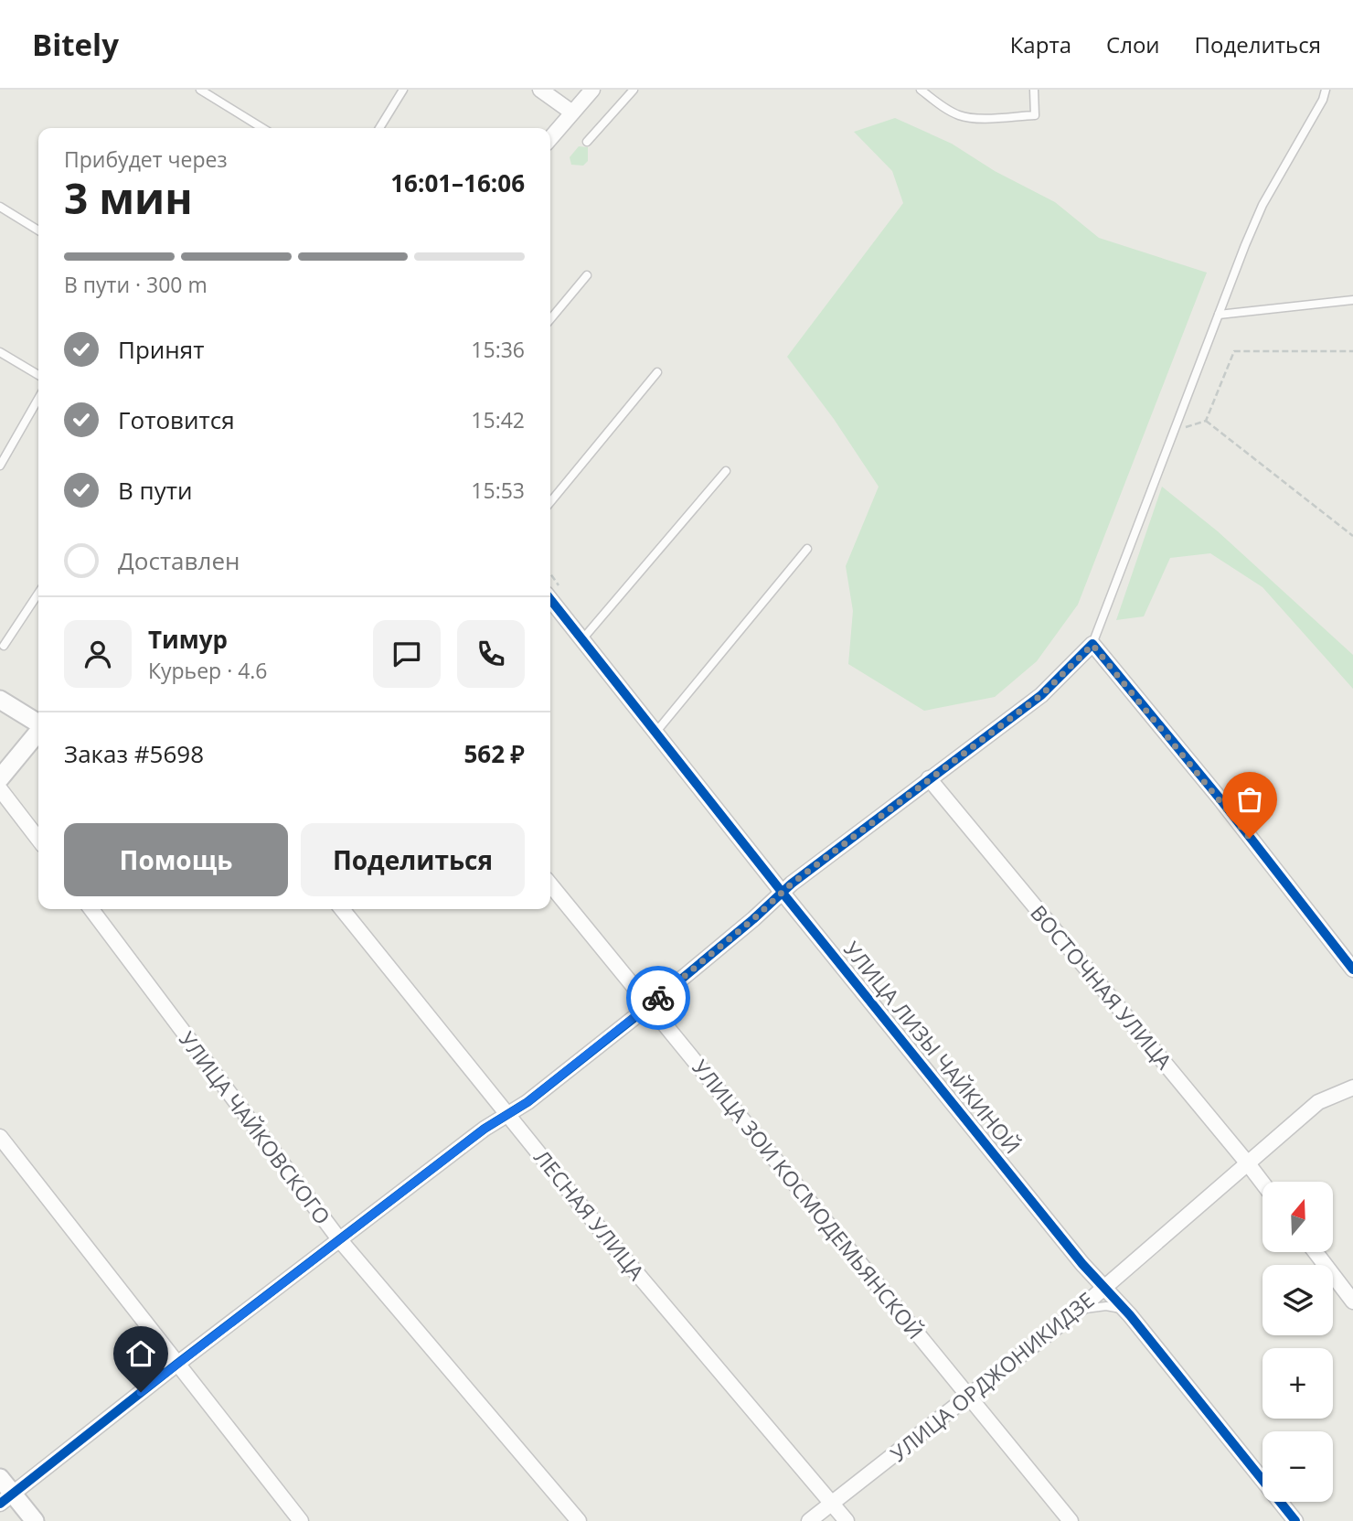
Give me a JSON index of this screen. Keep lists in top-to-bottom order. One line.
{"streets":{"street":["ВОСТОЧНАЯ УЛИЦА","УЛИЦА ЛИЗЫ ЧАЙКИНОЙ","УЛИЦА ЧАЙКОВСКОГО","УЛИЦА ЗОИ КОСМОДЕМЬЯНСКОЙ","ЛЕСНАЯ УЛИЦА","УЛИЦА ОРДЖОНИКИДЗЕ"]},"crossings":[["ВОСТОЧНАЯ УЛИЦА","УЛИЦА ОРДЖОНИКИДЗЕ"],["УЛИЦА ЛИЗЫ ЧАЙКИНОЙ","УЛИЦА ОРДЖОНИКИДЗЕ"],["УЛИЦА ЗОИ КОСМОДЕМЬЯНСКОЙ","УЛИЦА ОРДЖОНИКИДЗЕ"],["ЛЕСНАЯ УЛИЦА","УЛИЦА ОРДЖОНИКИДЗЕ"]],"north":"top","page":{"header":"Bitely","nav":["Карта","Слои","Поделиться"],"heading":["3 мин","Прибудет через","16:01–16:06"],"panel":["Тимур","Курьер · 4.6","Заказ #5698","562 ₽"],"bar":"В пути · 300 m","list":[["Принят","15:36"],["Готовится","15:42"],["В пути","15:53"],"Доставлен"],"buttons":["Помощь","Поделиться"],"map_buttons":["+","−"]}}
